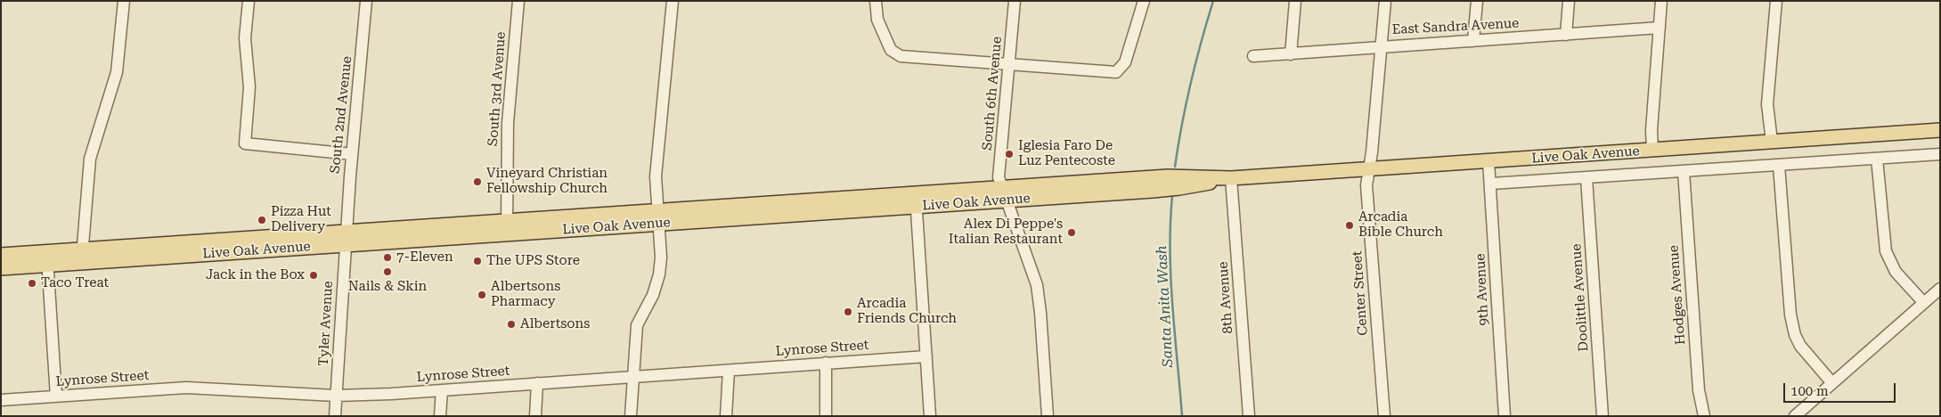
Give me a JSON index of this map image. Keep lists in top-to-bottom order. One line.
{"streets":{"main road":["Live Oak Avenue"],"street":["East Sandra Avenue","South 3rd Avenue","South 6th Avenue","South 2nd Avenue","9th Avenue","Center Street","Hodges Avenue","8th Avenue","Doolittle Avenue","Tyler Avenue","Lynrose Street"]},"crossings":[["East Sandra Avenue","Center Street"],["South 3rd Avenue","Live Oak Avenue"],["South 6th Avenue","Live Oak Avenue"],["South 2nd Avenue","Live Oak Avenue"],["South 2nd Avenue","Tyler Avenue"],["Live Oak Avenue","9th Avenue"],["Live Oak Avenue","Center Street"],["Live Oak Avenue","Hodges Avenue"],["Live Oak Avenue","8th Avenue"],["Live Oak Avenue","Doolittle Avenue"],["Live Oak Avenue","Tyler Avenue"],["Tyler Avenue","Lynrose Street"]],"water":["Santa Anita Wash"],"places":["Iglesia Faro De Luz Pentecoste","Vineyard Christian Fellowship Church","Pizza Hut Delivery","Arcadia Bible Church","Alex Di Peppe's Italian Restaurant","7-Eleven","The UPS Store","Nails & Skin","Jack in the Box","Taco Treat","Albertsons Pharmacy","Arcadia Friends Church","Albertsons"],"scale_bar":"100 m"}
